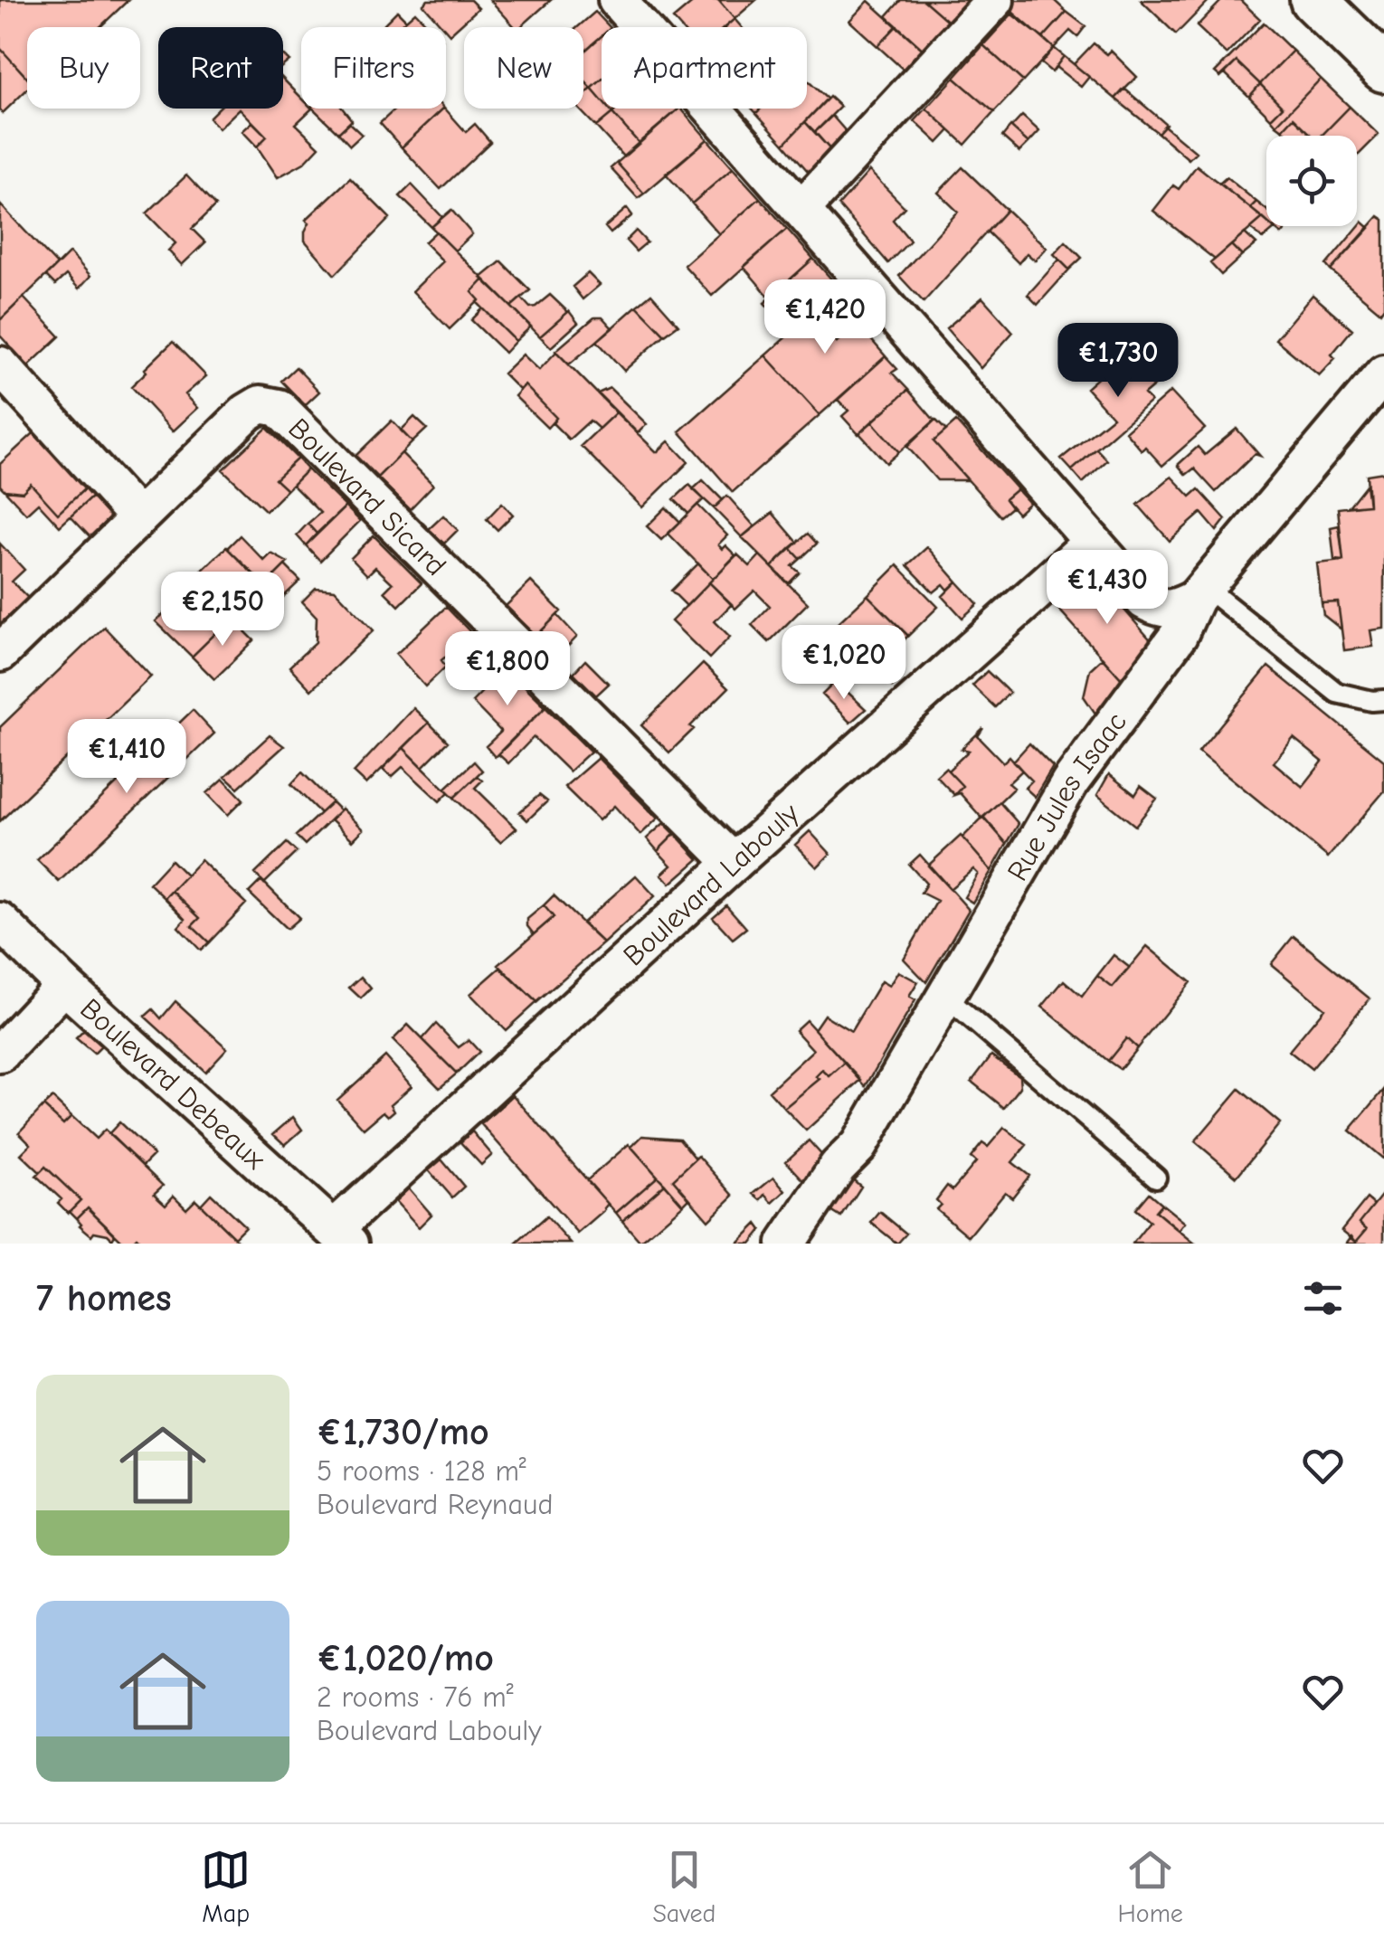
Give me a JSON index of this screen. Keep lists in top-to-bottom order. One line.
{"streets":{"street":["Boulevard Sicard","Rue Jules Isaac","Boulevard Labouly","Boulevard Debeaux"]},"crossings":[["Boulevard Sicard","Boulevard Labouly"],["Boulevard Labouly","Boulevard Debeaux"]],"page":{"chip":["Buy","Rent","Filters","New","Apartment"],"price":["€1,420","€1,730","€1,430","€2,150","€1,020","€1,800","€1,410"],"heading":"7 homes","list":[{"name":"€1,730/mo","note":"5 rooms · 128 m² · Boulevard Reynaud"},{"name":"€1,020/mo","note":"2 rooms · 76 m² · Boulevard Labouly"}],"tabs":["Map","Saved","Home"]}}
